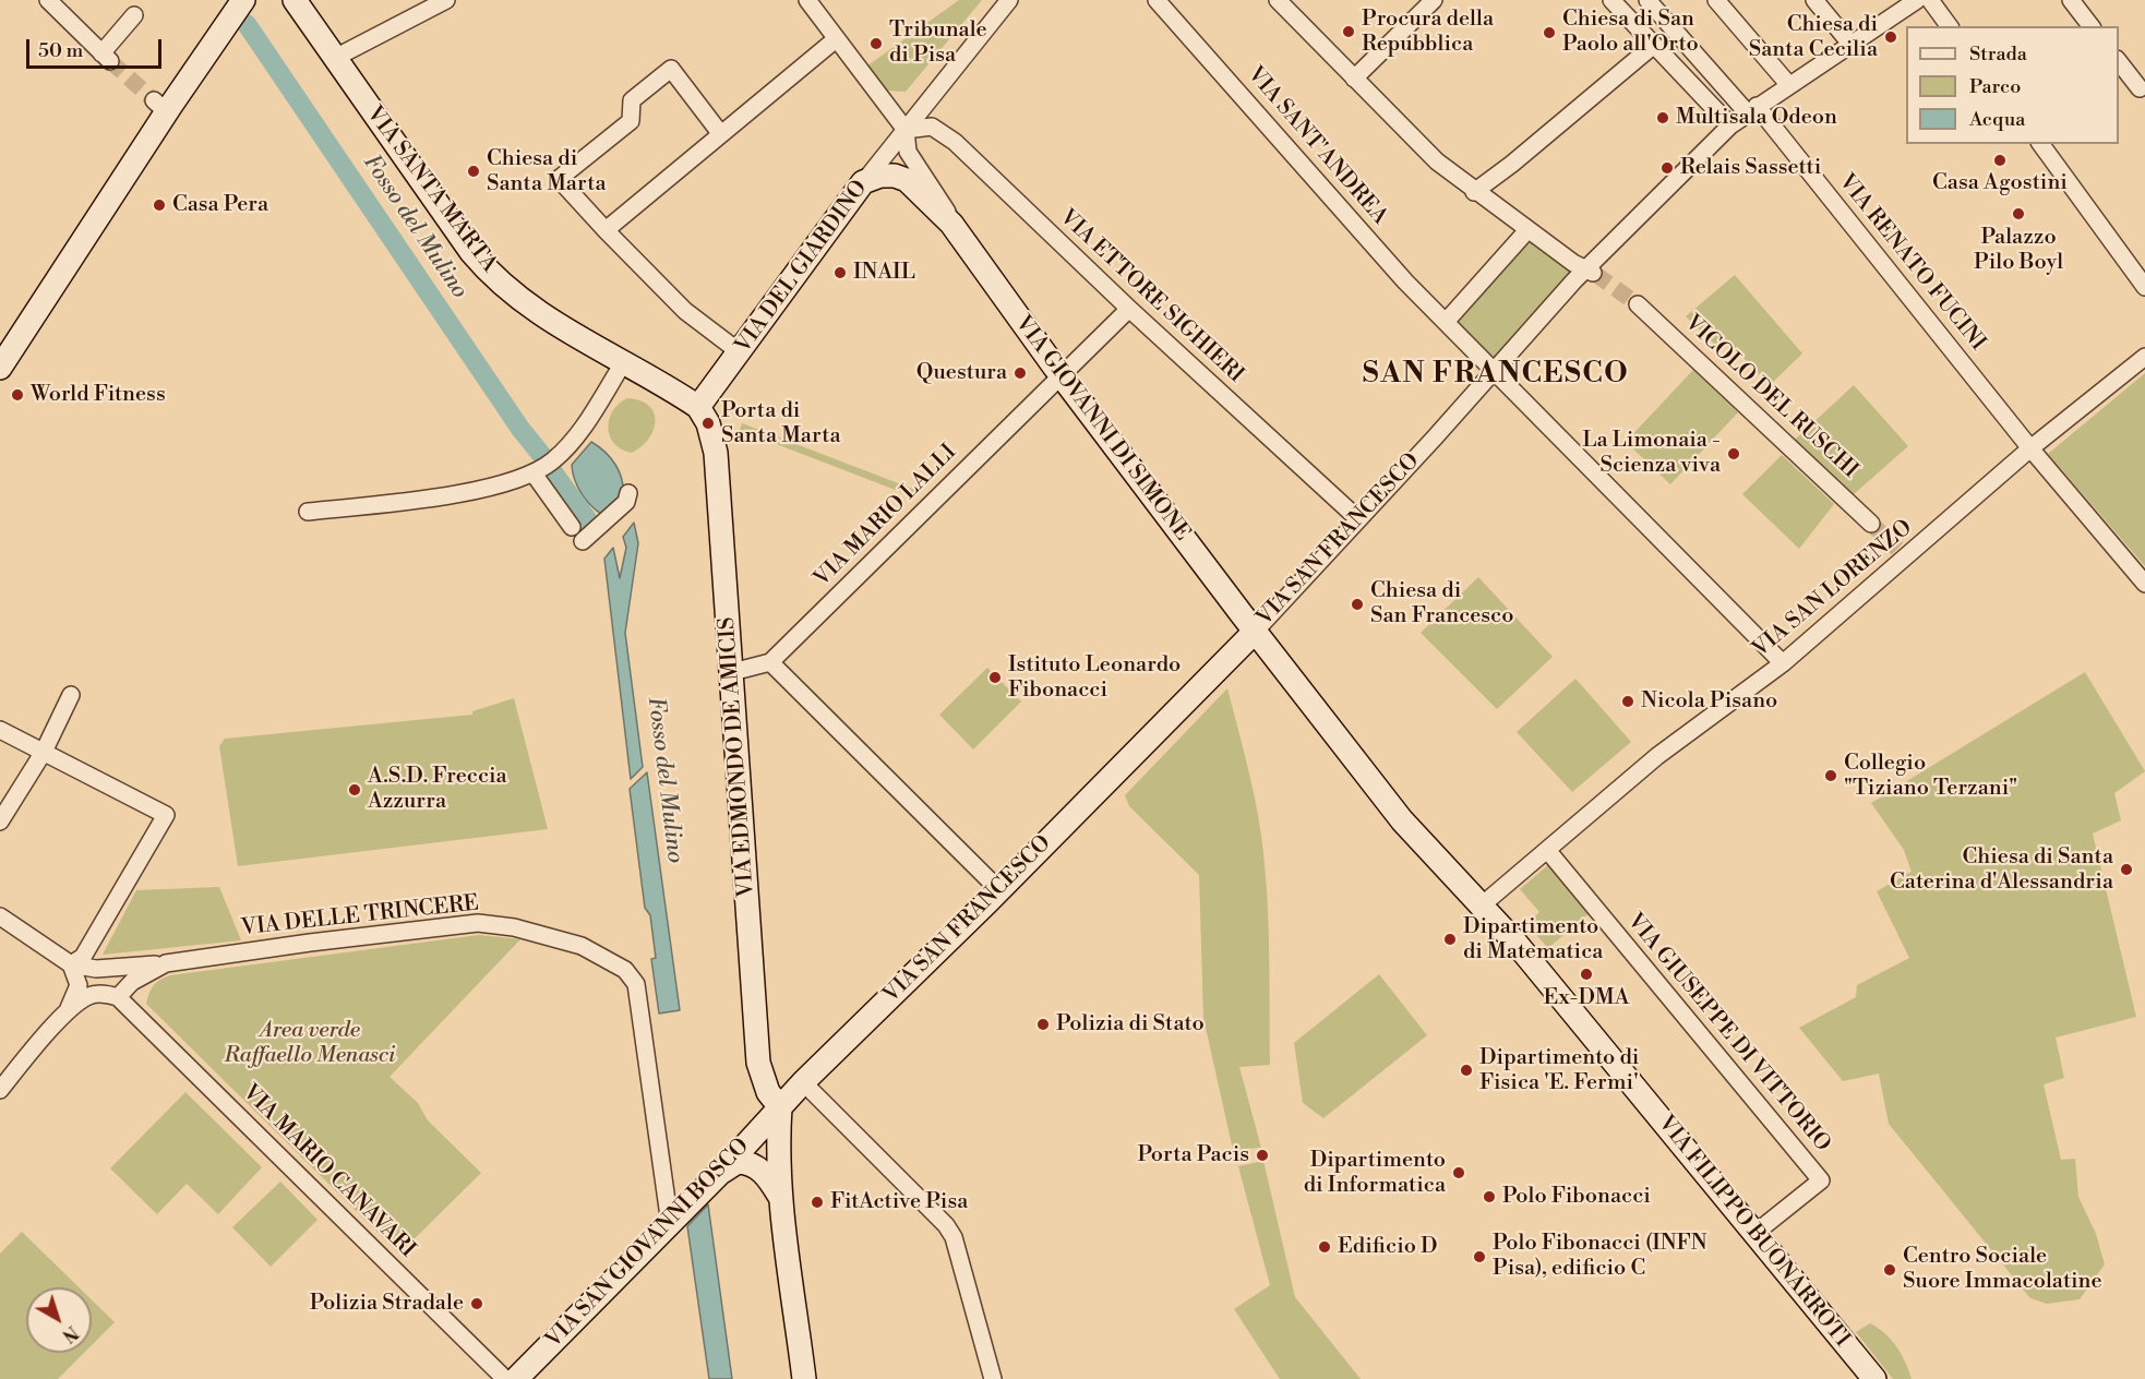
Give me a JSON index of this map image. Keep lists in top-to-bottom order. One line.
{"streets":{"street":["VIA SANT'ANDREA","VIA SANTA MARTA","VIA RENATO FUCINI","VIA DEL GIARDINO","VIA ETTORE SIGHIERI","VICOLO DEL RUSCHI","VIA GIOVANNI DI SIMONE","VIA MARIO LALLI","VIA SAN FRANCESCO","VIA SAN LORENZO","VIA EDMONDO DE AMICIS","VIA DELLE TRINCERE","VIA GIUSEPPE DI VITTORIO","VIA MARIO CANAVARI","VIA FILIPPO BUONARROTI","VIA SAN GIOVANNI BOSCO"]},"crossings":[["VIA SANT'ANDREA","VIA SAN FRANCESCO"],["VIA SANT'ANDREA","VIA SAN LORENZO"],["VIA SANTA MARTA","VIA DEL GIARDINO"],["VIA SANTA MARTA","VIA EDMONDO DE AMICIS"],["VIA RENATO FUCINI","VIA SAN FRANCESCO"],["VIA RENATO FUCINI","VIA SAN LORENZO"],["VIA DEL GIARDINO","VIA ETTORE SIGHIERI"],["VIA DEL GIARDINO","VIA GIOVANNI DI SIMONE"],["VIA DEL GIARDINO","VIA EDMONDO DE AMICIS"],["VIA ETTORE SIGHIERI","VIA GIOVANNI DI SIMONE"],["VIA ETTORE SIGHIERI","VIA MARIO LALLI"],["VIA ETTORE SIGHIERI","VIA SAN FRANCESCO"],["VIA GIOVANNI DI SIMONE","VIA MARIO LALLI"],["VIA GIOVANNI DI SIMONE","VIA SAN FRANCESCO"],["VIA GIOVANNI DI SIMONE","VIA FILIPPO BUONARROTI"],["VIA SAN FRANCESCO","VIA EDMONDO DE AMICIS"],["VIA SAN FRANCESCO","VIA FILIPPO BUONARROTI"],["VIA SAN FRANCESCO","VIA SAN GIOVANNI BOSCO"],["VIA SAN LORENZO","VIA GIUSEPPE DI VITTORIO"],["VIA SAN LORENZO","VIA FILIPPO BUONARROTI"],["VIA EDMONDO DE AMICIS","VIA SAN GIOVANNI BOSCO"],["VIA DELLE TRINCERE","VIA MARIO CANAVARI"],["VIA DELLE TRINCERE","VIA SAN GIOVANNI BOSCO"],["VIA GIUSEPPE DI VITTORIO","VIA FILIPPO BUONARROTI"]],"districts":["SAN FRANCESCO"],"water":["Fosso del Mulino"],"parks":["Area verde Raffaello Menasci"],"places":["Procura della Repubblica","Chiesa di San Paolo all'Orto","Chiesa di Santa Cecilia","Tribunale di Pisa","Multisala Odeon","Casa Agostini","Relais Sassetti","Chiesa di Santa Marta","Casa Pera","Palazzo Pilo Boyl","INAIL","Questura","World Fitness","Porta di Santa Marta","La Limonaia - Scienza viva","Chiesa di San Francesco","Istituto Leonardo Fibonacci","Nicola Pisano","Collegio \"Tiziano Terzani\"","A.S.D. Freccia Azzurra","Chiesa di Santa Caterina d'Alessandria","Dipartimento di Matematica","Ex-DMA","Polizia di Stato","Dipartimento di Fisica 'E. Fermi'","Porta Pacis","Dipartimento di Informatica","Polo Fibonacci","FitActive Pisa","Edificio D","Polo Fibonacci (INFN Pisa), edificio C","Centro Sociale Suore Immacolatine","Polizia Stradale"],"legend":["Strada","Parco","Acqua"],"scale_bar":"50 m","north":"bottom right"}
